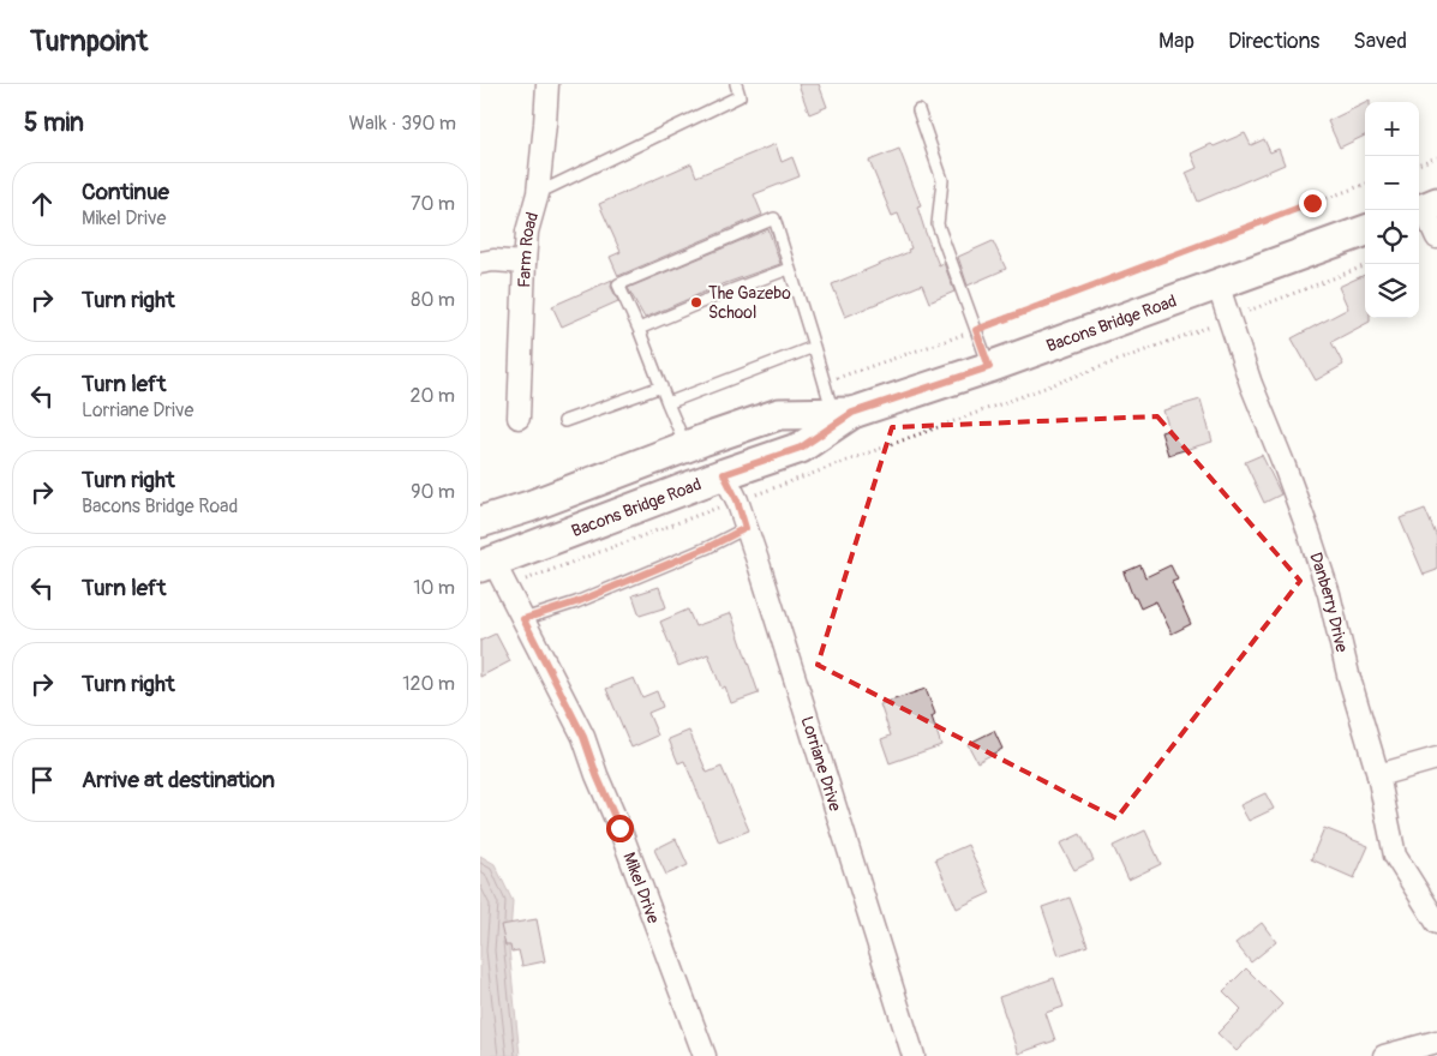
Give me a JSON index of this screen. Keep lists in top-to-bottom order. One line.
{"streets":{"main road":["Bacons Bridge Road"],"street":["Farm Road","Danberry Drive","Lorriane Drive","Mikel Drive"]},"crossings":[["Bacons Bridge Road","Danberry Drive"],["Bacons Bridge Road","Lorriane Drive"],["Bacons Bridge Road","Mikel Drive"]],"places":["The Gazebo School"],"page":{"header":"Turnpoint","nav":["Map","Directions","Saved"],"heading":["5 min","Walk · 390 m"],"map_buttons":["+","−"],"list":[["Continue","Mikel Drive","70 m"],["Turn right","80 m"],["Turn left","Lorriane Drive","20 m"],["Turn right","Bacons Bridge Road","90 m"],["Turn left","10 m"],["Turn right","120 m"],"Arrive at destination"]}}
